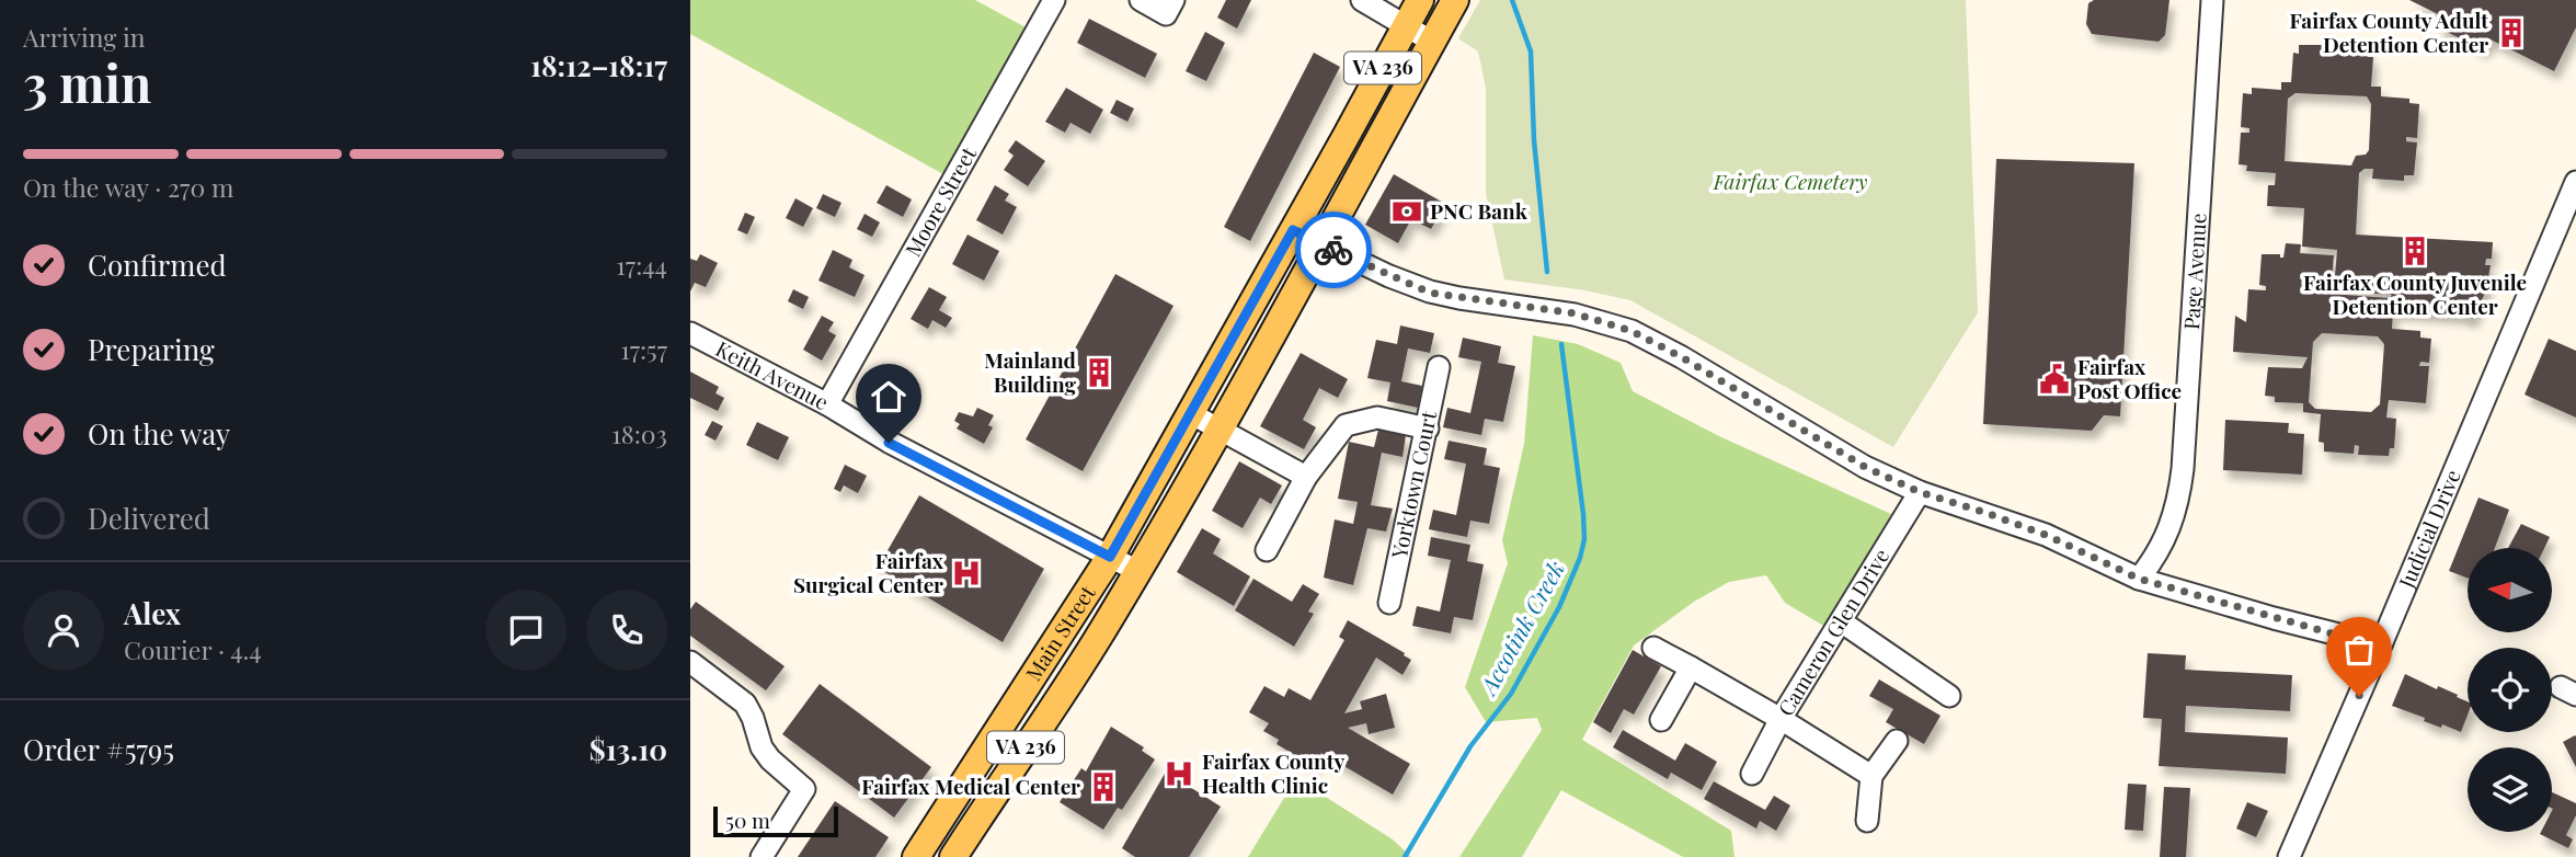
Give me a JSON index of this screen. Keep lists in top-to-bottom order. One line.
{"streets":{"main road":["VA 236","Main Street"],"street":["Moore Street","Page Avenue","Keith Avenue","Yorktown Court","Judicial Drive","Cameron Glen Drive"]},"crossings":[["Moore Street","Keith Avenue"],["Keith Avenue","Main Street"]],"water":["Accotink Creek"],"parks":["Fairfax Cemetery"],"places":{"building":["Fairfax County Adult Detention Center","Fairfax County Juvenile Detention Center","Mainland Building","Fairfax Medical Center"],"bank":["PNC Bank"],"public building":["Fairfax Post Office"],"hospital":["Fairfax Surgical Center","Fairfax County Health Clinic"]},"scale_bar":"50 m","north":"left","page":{"heading":["3 min","Arriving in","18:12–18:17"],"panel":["Alex","Courier · 4.4","Order #5795","$13.10"],"bar":"On the way · 270 m","list":[["Confirmed","17:44"],["Preparing","17:57"],["On the way","18:03"],"Delivered"],"scale":"50 m"}}
